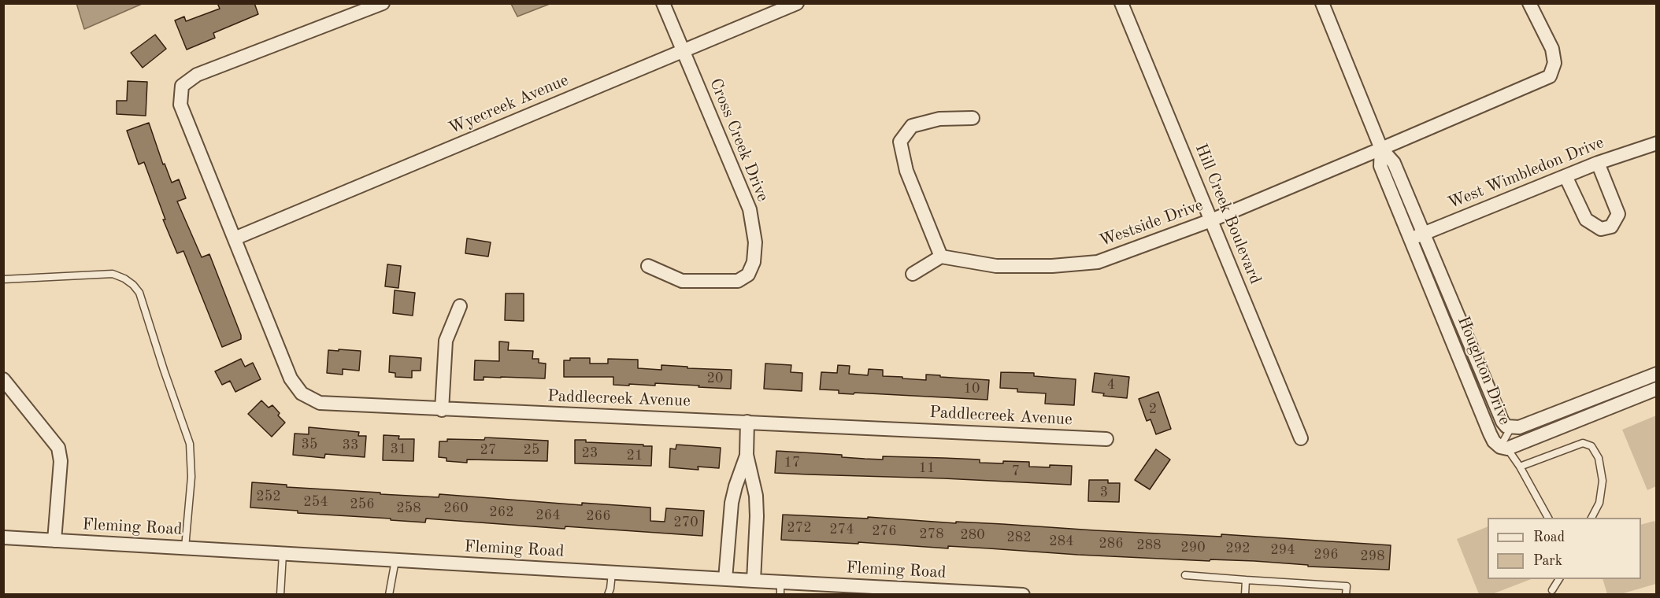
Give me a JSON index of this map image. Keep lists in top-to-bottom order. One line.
{"streets":{"street":["Wyecreek Avenue","Cross Creek Drive","West Wimbledon Drive","Hill Creek Boulevard","Westside Drive","Houghton Drive","Paddlecreek Avenue","Fleming Road"]},"crossings":[["Wyecreek Avenue","Cross Creek Drive"],["Wyecreek Avenue","Paddlecreek Avenue"],["West Wimbledon Drive","Houghton Drive"],["Hill Creek Boulevard","Westside Drive"],["Westside Drive","Houghton Drive"]],"house_numbers":["20","4","10","2","35","33","31","27","25","23","21","17","11","7","3","252","254","256","258","260","262","264","266","270","272","274","276","278","280","282","284","286","288","290","292","294","296","298"],"legend":["Road","Park"]}
